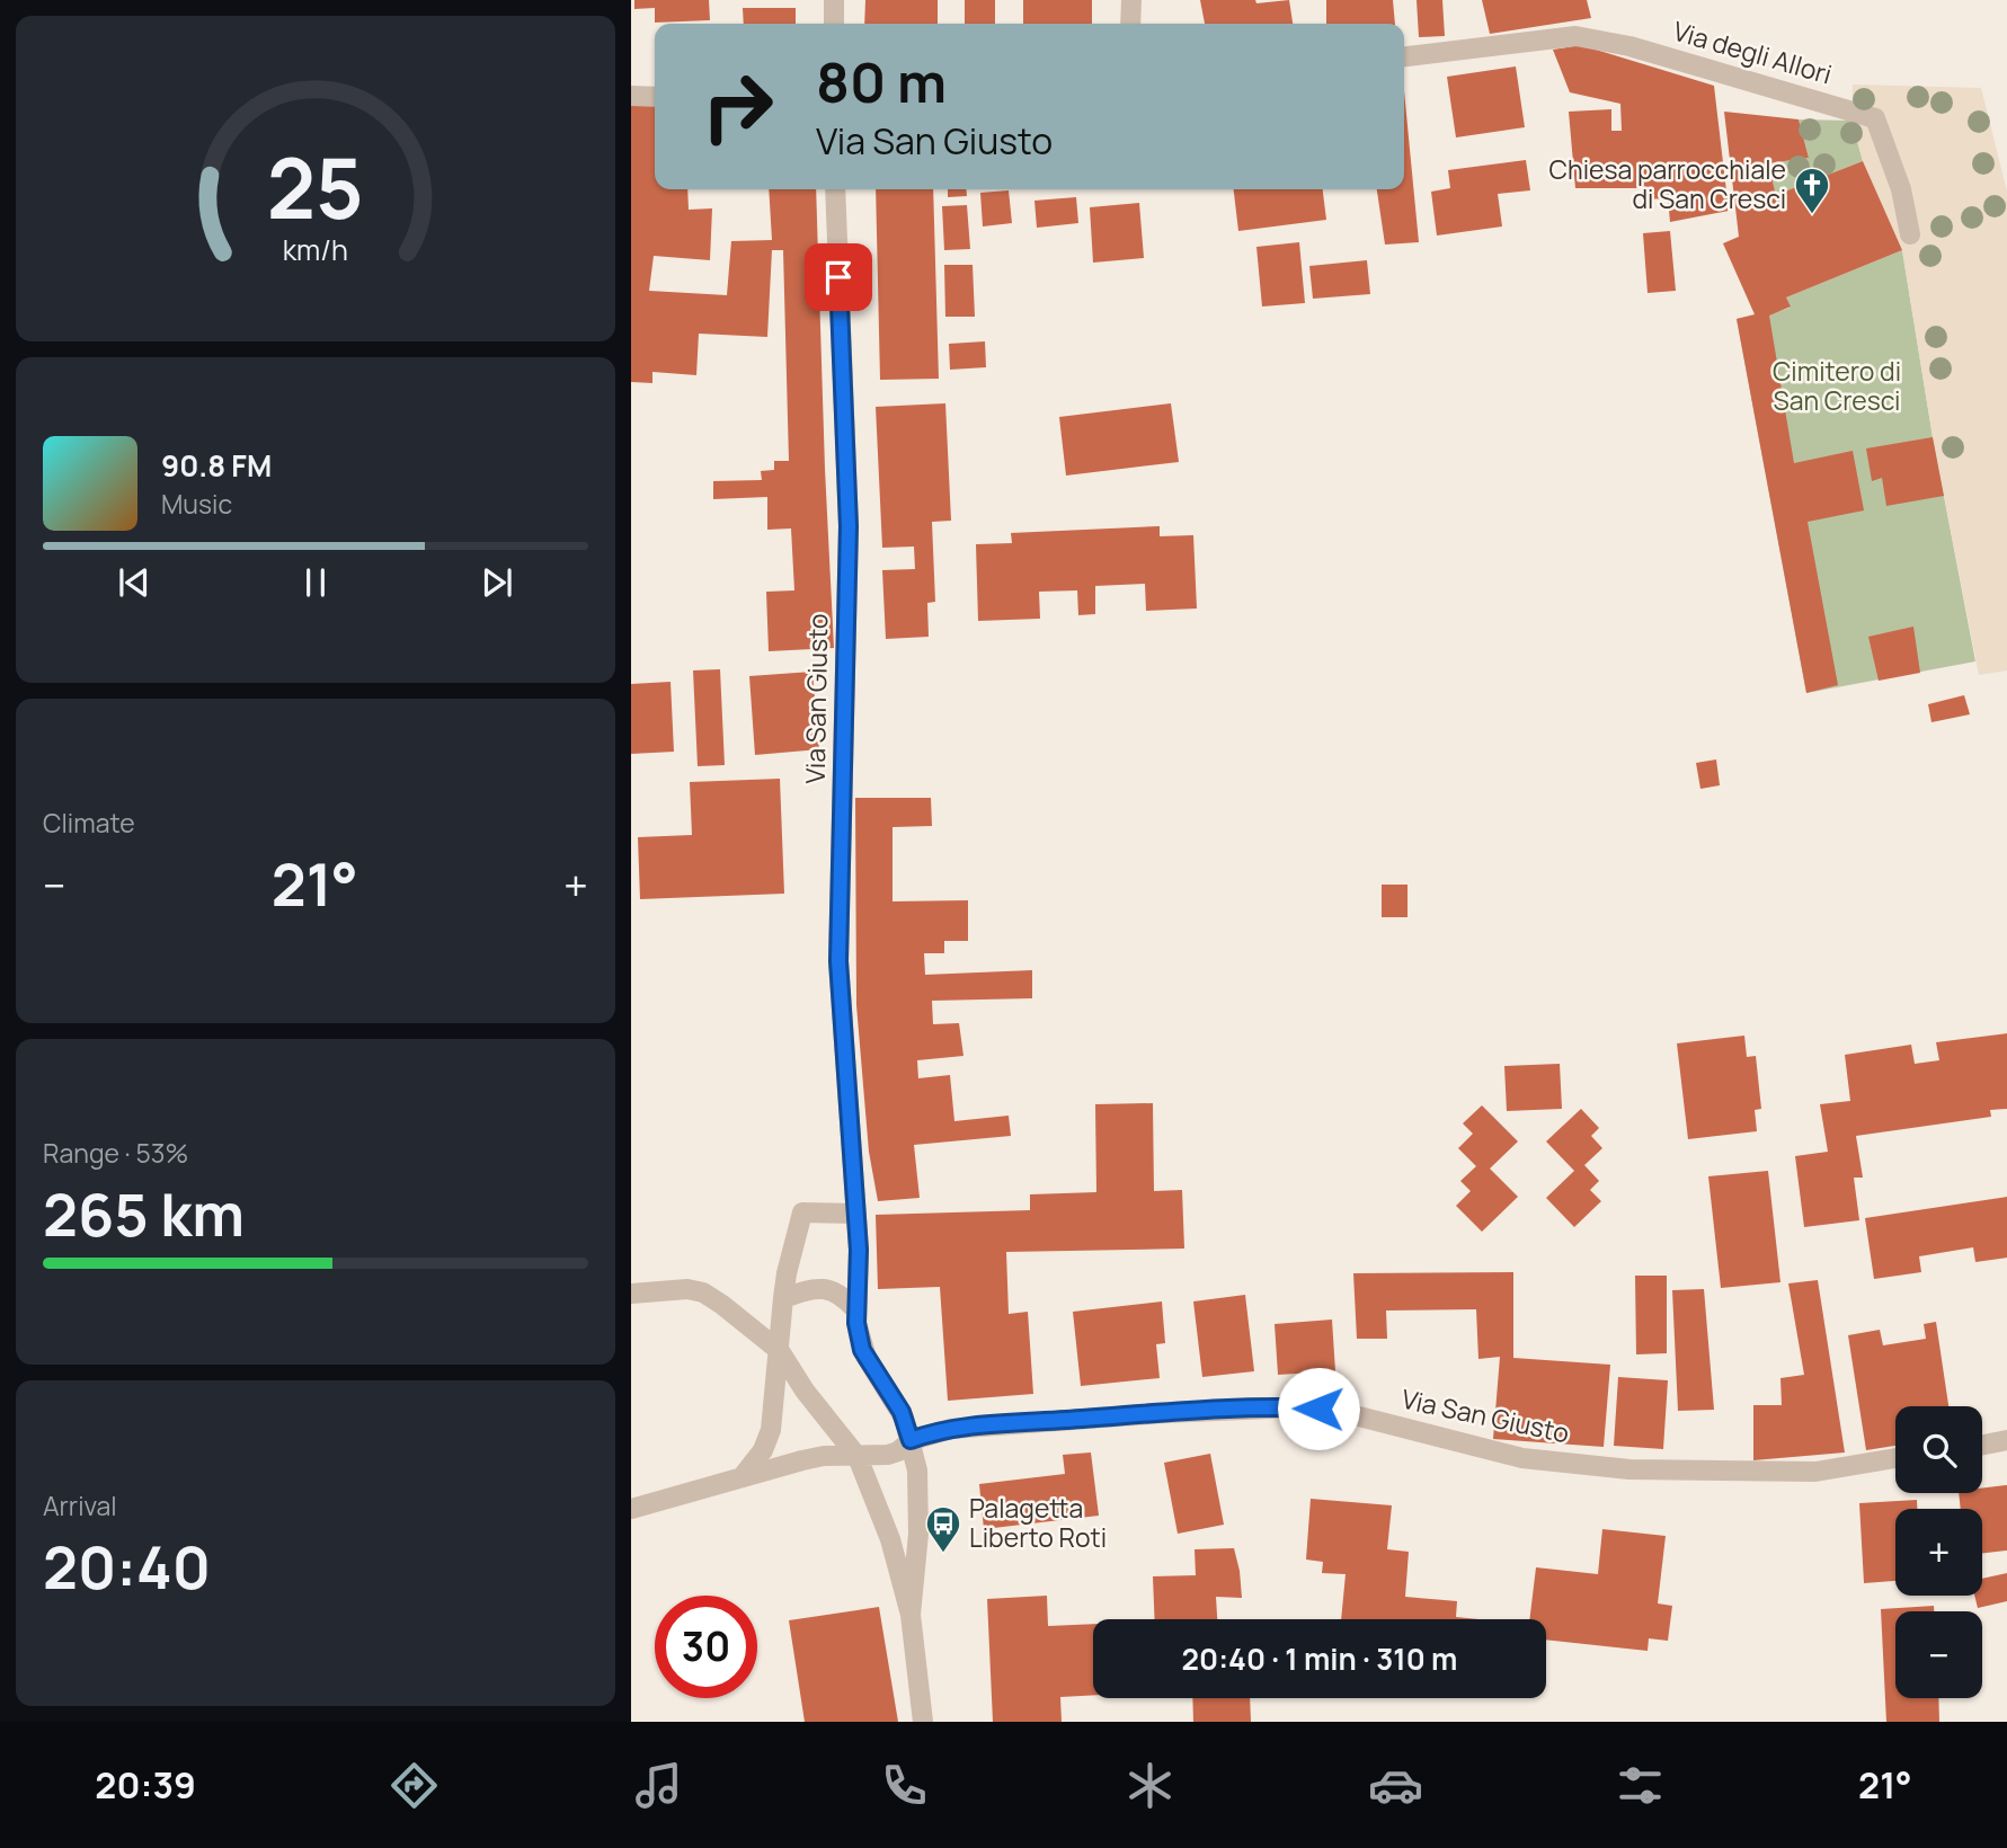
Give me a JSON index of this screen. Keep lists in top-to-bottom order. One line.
{"streets":{"street":["Via degli Allori","Via San Giusto"]},"parks":["Cimitero di San Cresci"],"places":{"church":["Chiesa parrocchiale di San Cresci"],"bus stop":["Palagetta Liberto Roti"]},"page":{"turn":["80 m","Via San Giusto"],"song":["90.8 FM","Music"],"tile":["Climate",["Range · 53%","265 km"],["Arrival","20:40"]],"heat":["−","21°","+"],"map_buttons":["+","−"],"limit":"30","trip":"20:40 · 1 min · 310 m","tabs":["20:39","21°"],"gauge":["25","km/h"]}}
